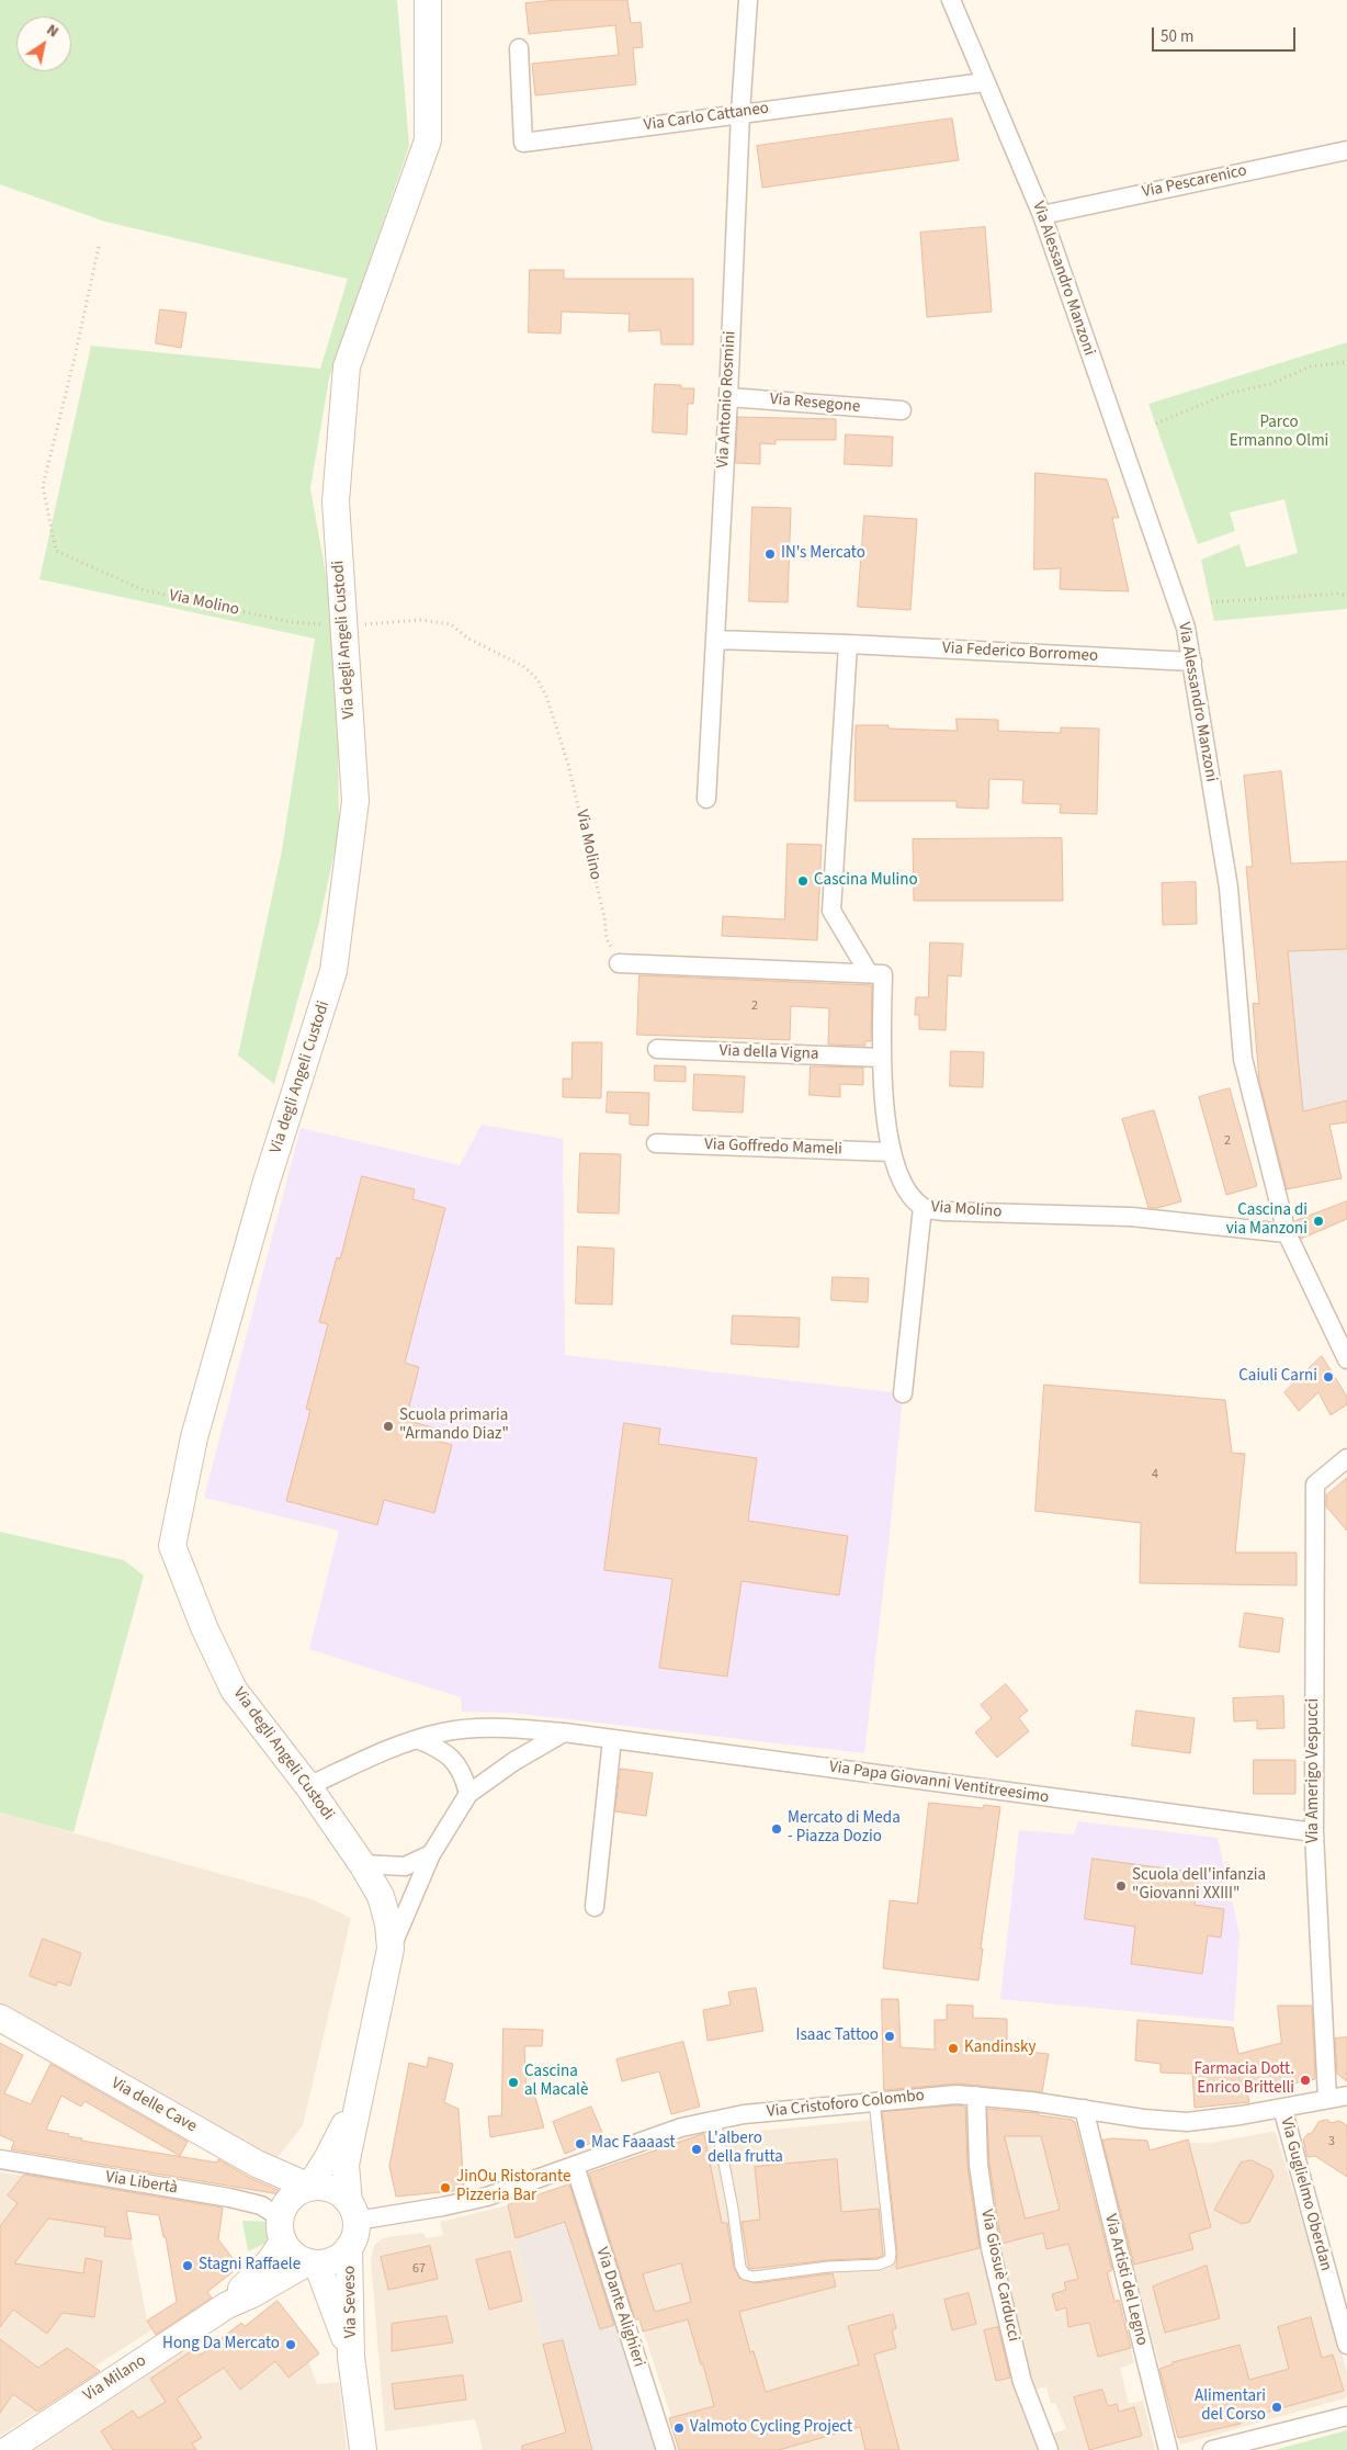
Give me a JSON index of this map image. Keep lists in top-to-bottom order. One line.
{"streets":{"street":["Via Carlo Cattaneo","Via Pescarenico","Via Alessandro Manzoni","Via Antonio Rosmini","Via Resegone","Via Molino","Via degli Angeli Custodi","Via Federico Borromeo","Via della Vigna","Via Goffredo Mameli","Via Amerigo Vespucci","Via Papa Giovanni Ventitreesimo","Via Cristoforo Colombo","Via delle Cave","Via Libertà","Via Guglielmo Oberdan","Via Giosuè Carducci","Via Artisti del Legno","Via Seveso","Via Dante Alighieri","Via Milano"]},"crossings":[["Via Carlo Cattaneo","Via Alessandro Manzoni"],["Via Carlo Cattaneo","Via Antonio Rosmini"],["Via Pescarenico","Via Alessandro Manzoni"],["Via Alessandro Manzoni","Via Molino"],["Via Alessandro Manzoni","Via Federico Borromeo"],["Via Antonio Rosmini","Via Resegone"],["Via Antonio Rosmini","Via Federico Borromeo"],["Via Molino","Via degli Angeli Custodi"],["Via Molino","Via della Vigna"],["Via Molino","Via Goffredo Mameli"],["Via degli Angeli Custodi","Via Papa Giovanni Ventitreesimo"],["Via degli Angeli Custodi","Via Cristoforo Colombo"],["Via degli Angeli Custodi","Via delle Cave"],["Via degli Angeli Custodi","Via Libertà"],["Via degli Angeli Custodi","Via Seveso"],["Via degli Angeli Custodi","Via Milano"],["Via Amerigo Vespucci","Via Papa Giovanni Ventitreesimo"],["Via Amerigo Vespucci","Via Cristoforo Colombo"],["Via Cristoforo Colombo","Via delle Cave"],["Via Cristoforo Colombo","Via Libertà"],["Via Cristoforo Colombo","Via Guglielmo Oberdan"],["Via Cristoforo Colombo","Via Giosuè Carducci"],["Via Cristoforo Colombo","Via Artisti del Legno"],["Via Cristoforo Colombo","Via Seveso"],["Via Cristoforo Colombo","Via Dante Alighieri"],["Via Cristoforo Colombo","Via Milano"],["Via delle Cave","Via Libertà"],["Via delle Cave","Via Seveso"],["Via delle Cave","Via Milano"],["Via Libertà","Via Seveso"],["Via Libertà","Via Milano"],["Via Seveso","Via Milano"]],"parks":["Parco Ermanno Olmi"],"places":["IN's Mercato","Cascina Mulino","Cascina di via Manzoni","Caiuli Carni","Scuola primaria \"Armando Diaz\"","Mercato di Meda - Piazza Dozio","Scuola dell'infanzia \"Giovanni XXIII\"","Isaac Tattoo","Kandinsky","Farmacia Dott. Enrico Brittelli","Cascina al Macalè","Mac Faaaast","L'albero della frutta","JinOu Ristorante Pizzeria Bar","Stagni Raffaele","Hong Da Mercato","Alimentari del Corso","Valmoto Cycling Project"],"house_numbers":["2","2","4","3","67"],"scale_bar":"50 m","north":"top right"}
